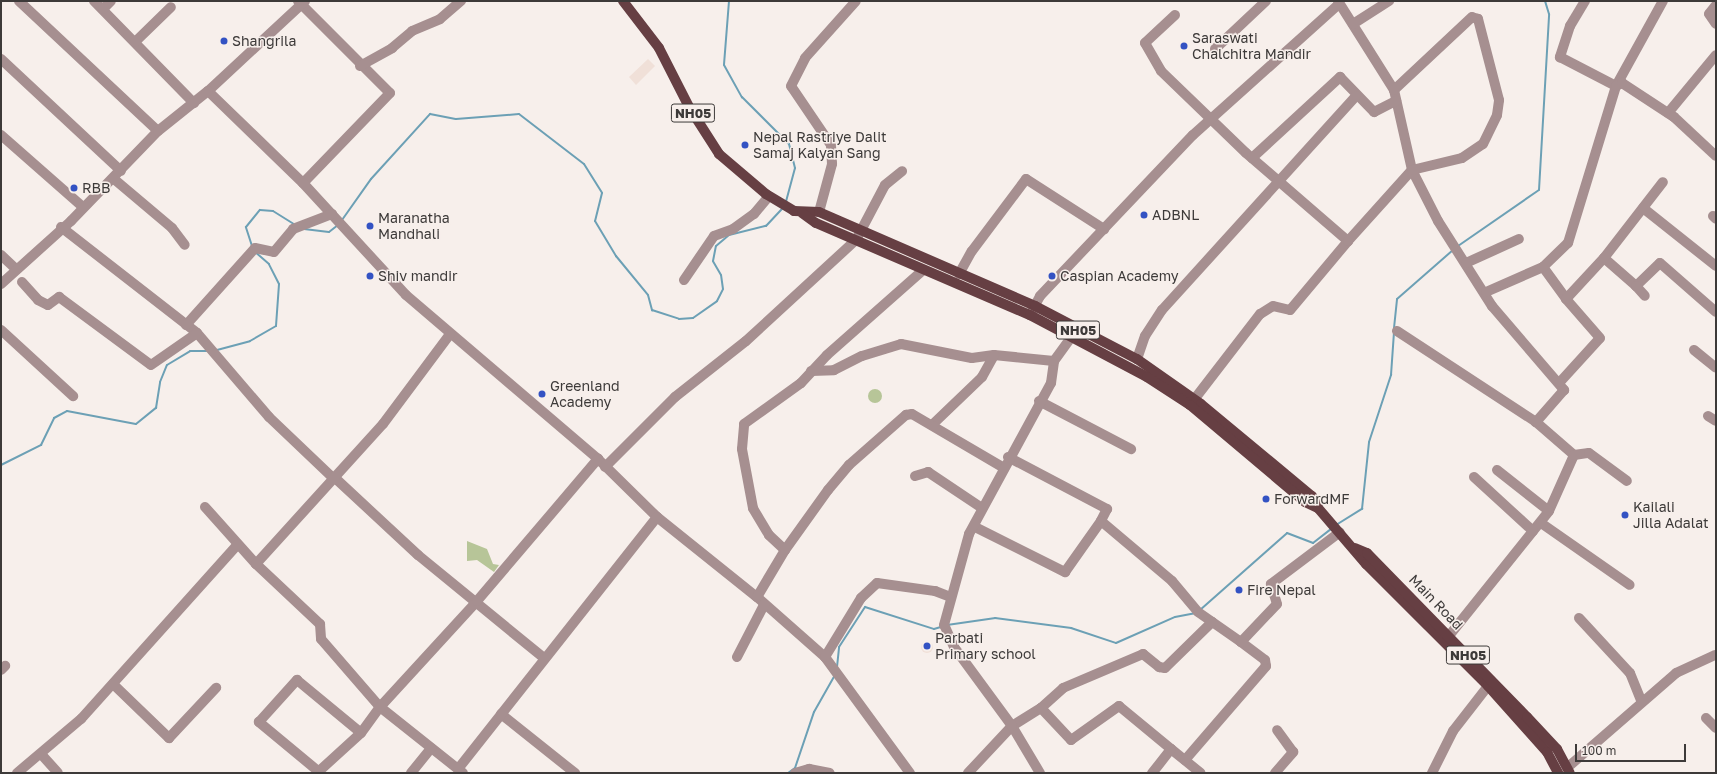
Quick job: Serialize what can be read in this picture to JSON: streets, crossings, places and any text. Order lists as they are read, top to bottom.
{
  "streets": {
    "main road": ["NH05", "Main Road"]
  },
  "crossings": [
    ["NH05", "Main Road"]
  ],
  "places": [
    "Shangrila",
    "Saraswati Chalchitra Mandir",
    "Nepal Rastriye Dalit Samaj Kalyan Sang",
    "RBB",
    "ADBNL",
    "Maranatha Mandhali",
    "Shiv mandir",
    "Caspian Academy",
    "Greenland Academy",
    "ForwardMF",
    "Kailali Jilla Adalat",
    "Fire Nepal",
    "Parbati Primary school"
  ],
  "scale_bar": "100 m"
}
